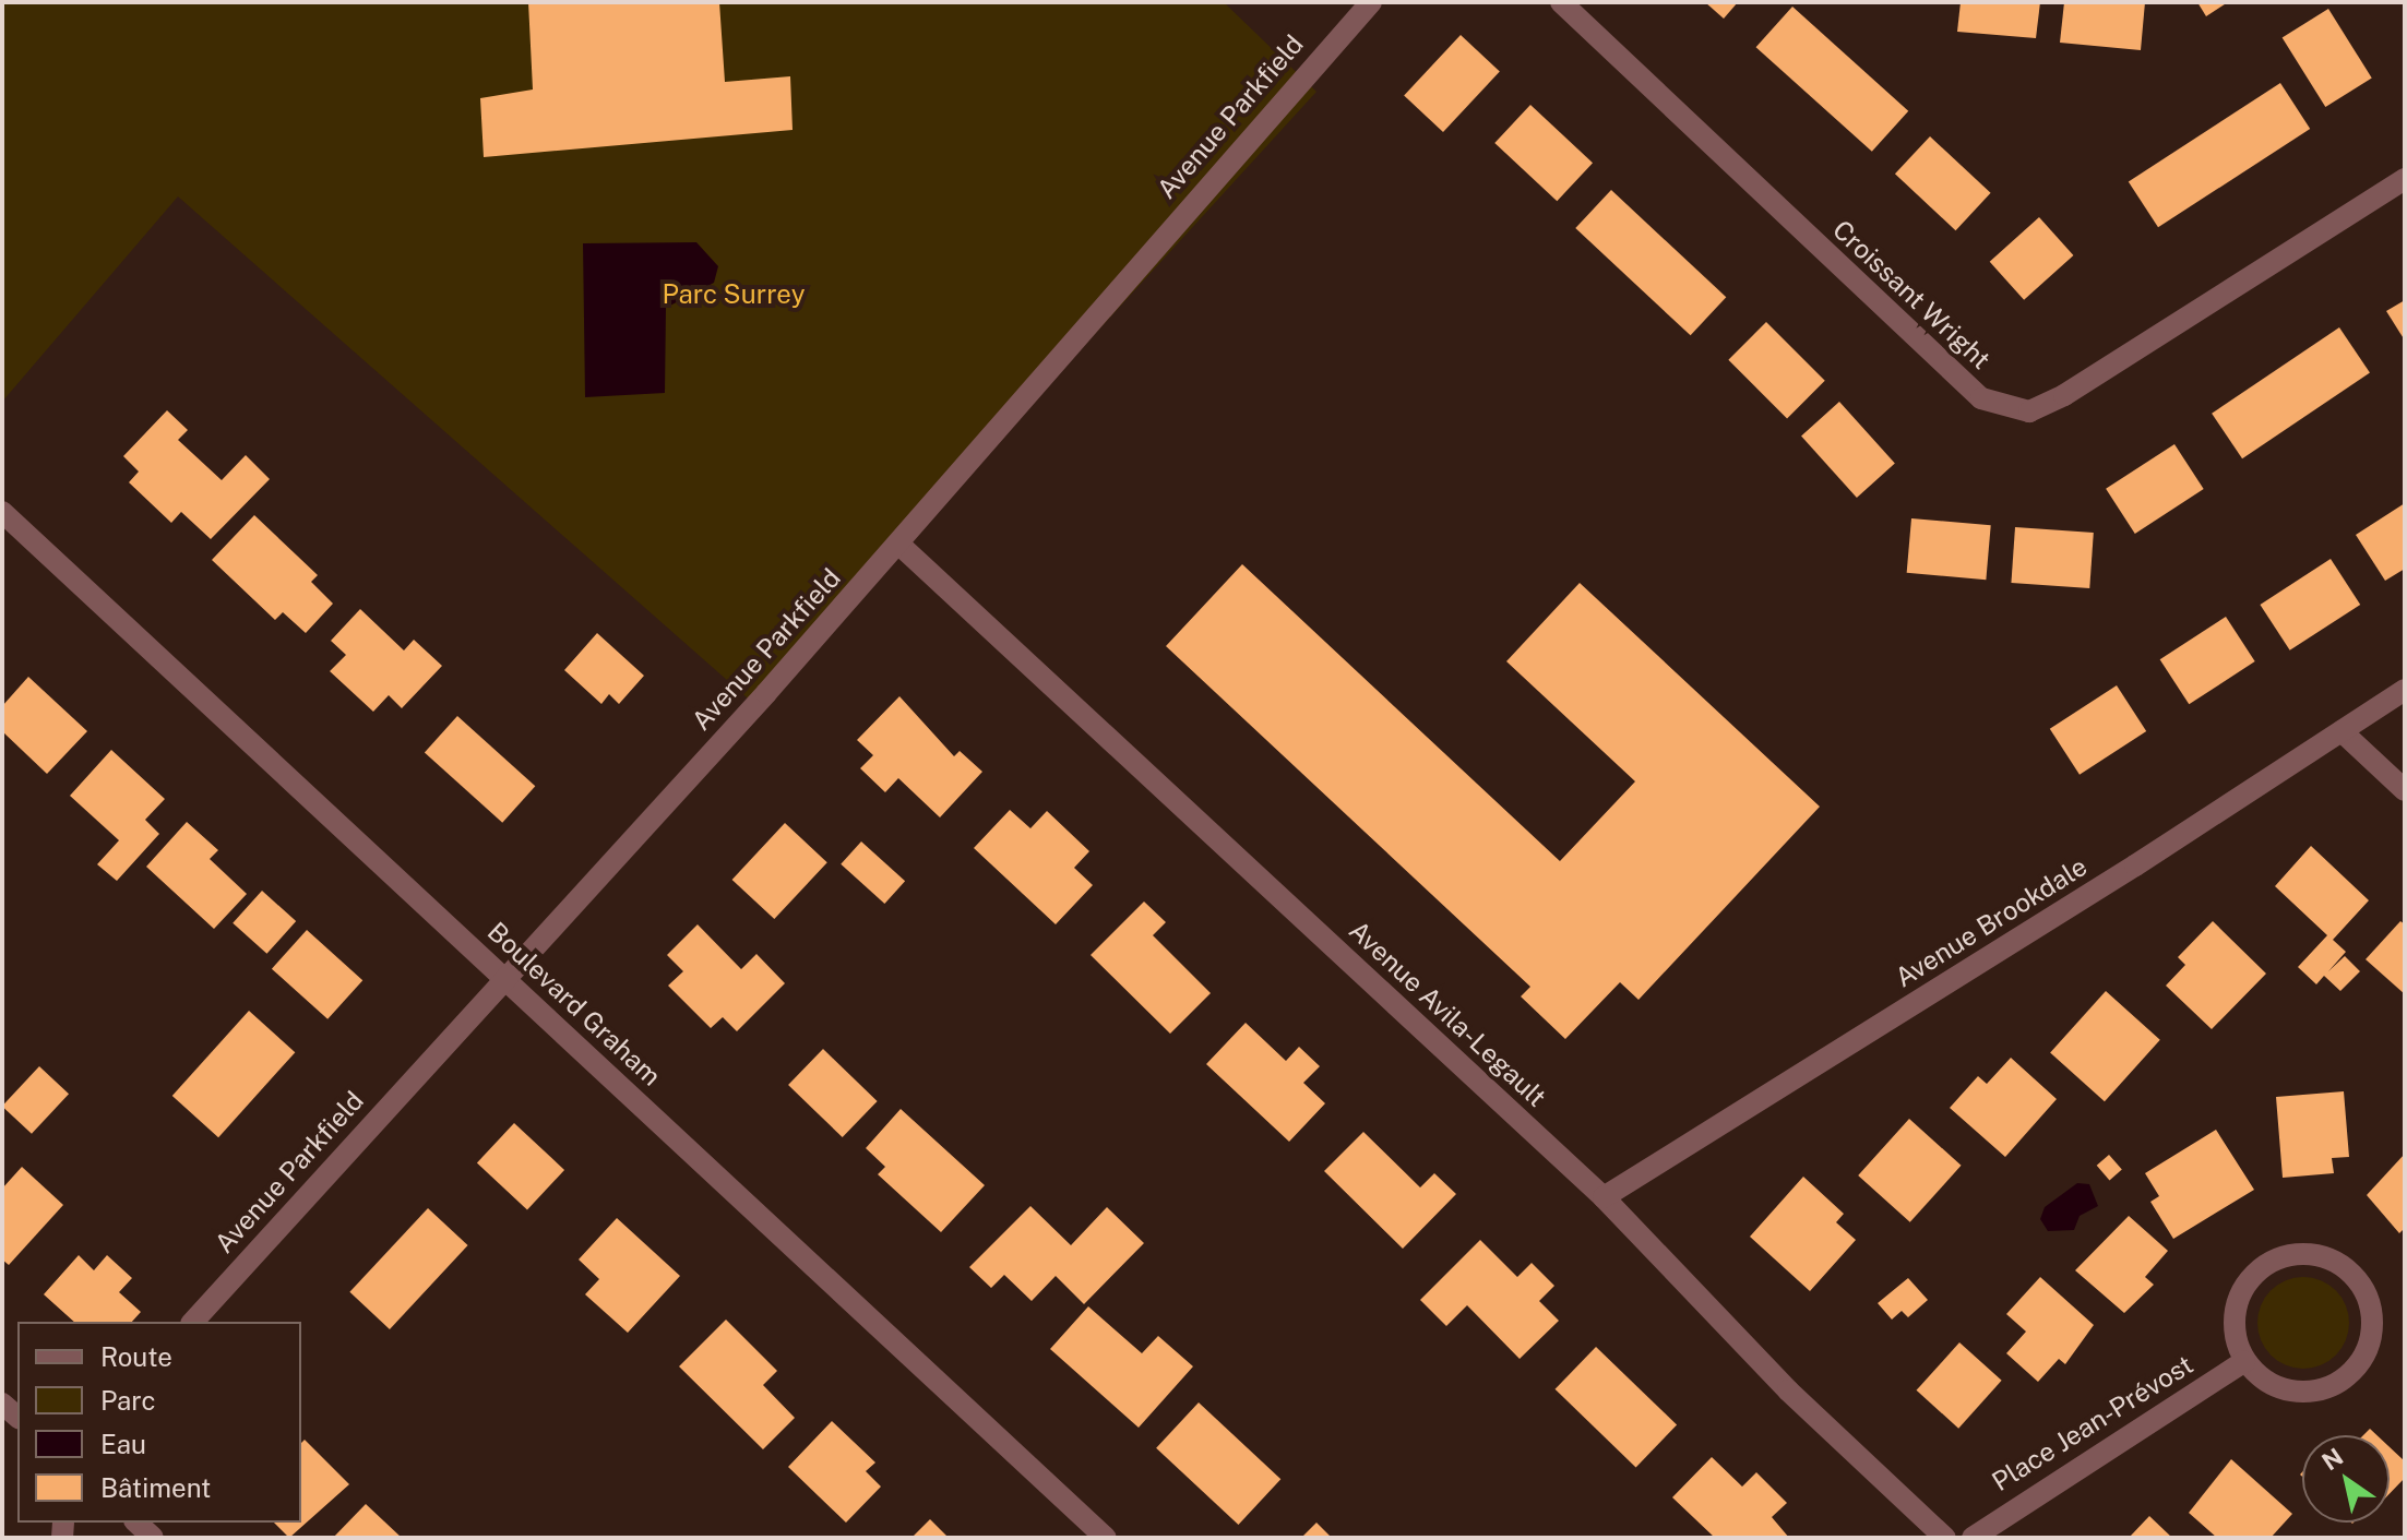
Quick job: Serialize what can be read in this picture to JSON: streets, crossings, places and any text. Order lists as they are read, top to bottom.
{
  "streets": {
    "street": [
      "Avenue Parkfield",
      "Croissant Wright",
      "Avenue Brookdale",
      "Boulevard Graham",
      "Avenue Avila-Legault",
      "Place Jean-Prévost"
    ]
  },
  "crossings": [
    ["Avenue Parkfield", "Boulevard Graham"],
    ["Avenue Parkfield", "Avenue Avila-Legault"],
    ["Avenue Brookdale", "Avenue Avila-Legault"]
  ],
  "parks": ["Parc Surrey"],
  "legend": [
    "Route",
    "Parc",
    "Eau",
    "Bâtiment"
  ],
  "north": "top left"
}
